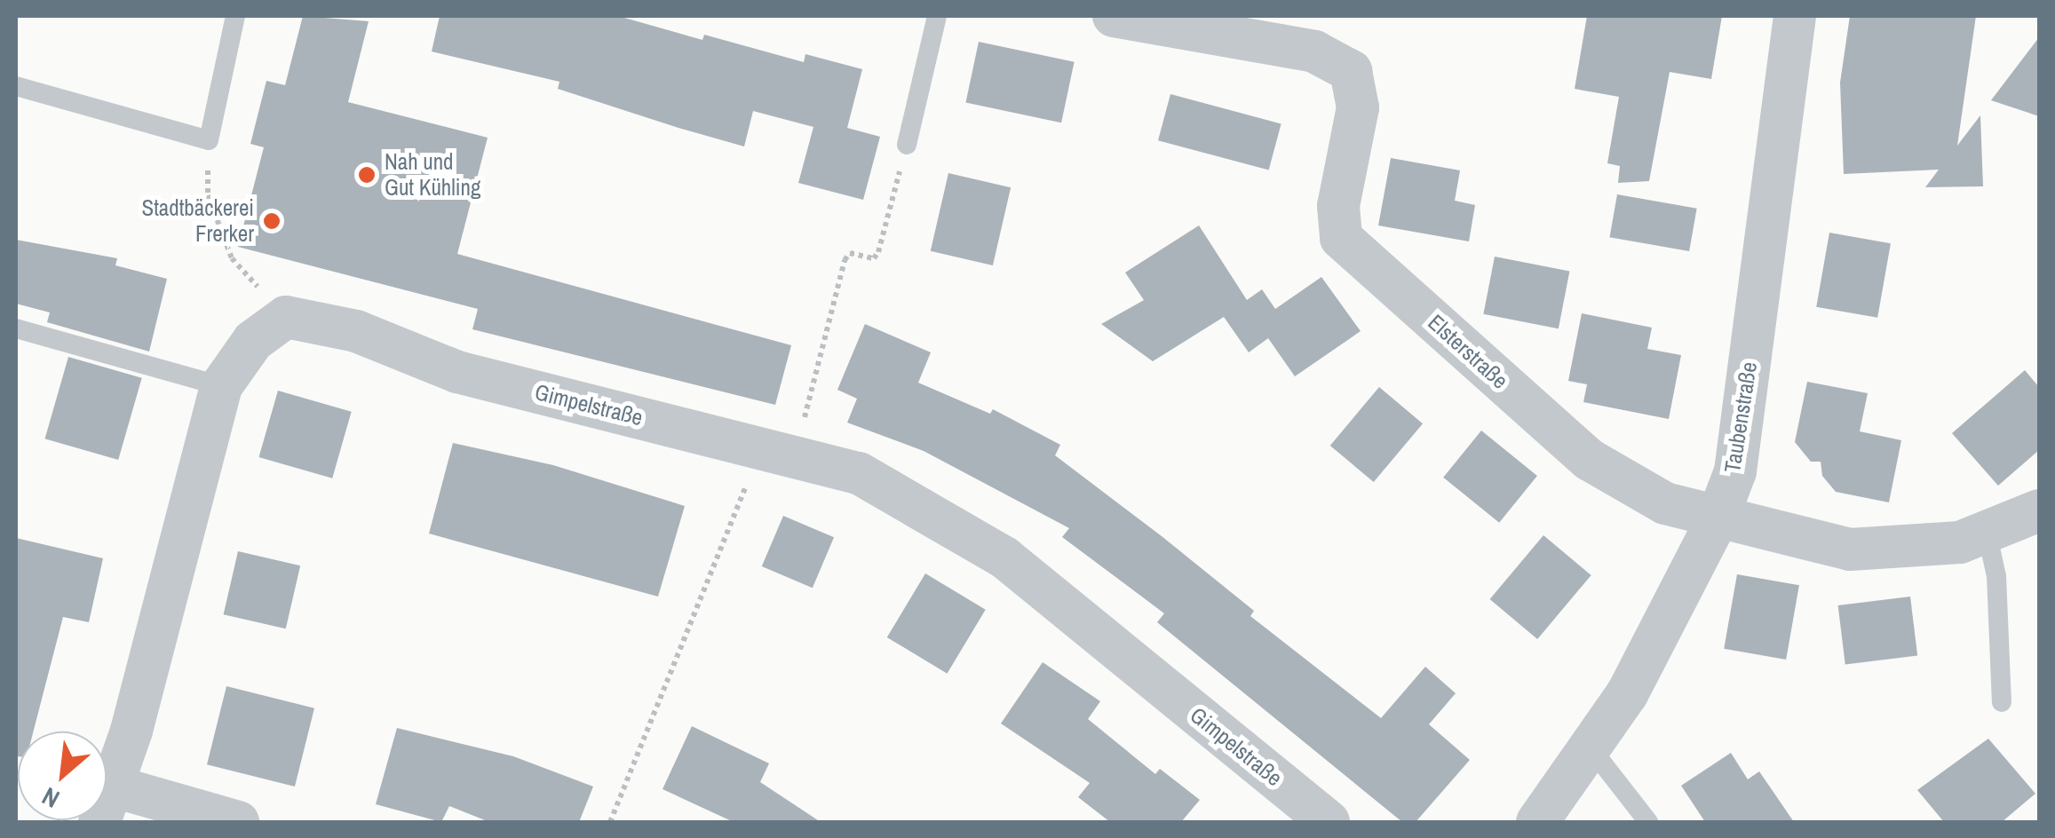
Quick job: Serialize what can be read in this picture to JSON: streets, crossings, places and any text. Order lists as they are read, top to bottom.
{
  "streets": {
    "street": ["Elsterstraße", "Gimpelstraße", "Taubenstraße"]
  },
  "crossings": [
    ["Elsterstraße", "Taubenstraße"]
  ],
  "places": ["Nah und Gut Kühling", "Stadtbäckerei Frerker"],
  "north": "bottom left"
}
